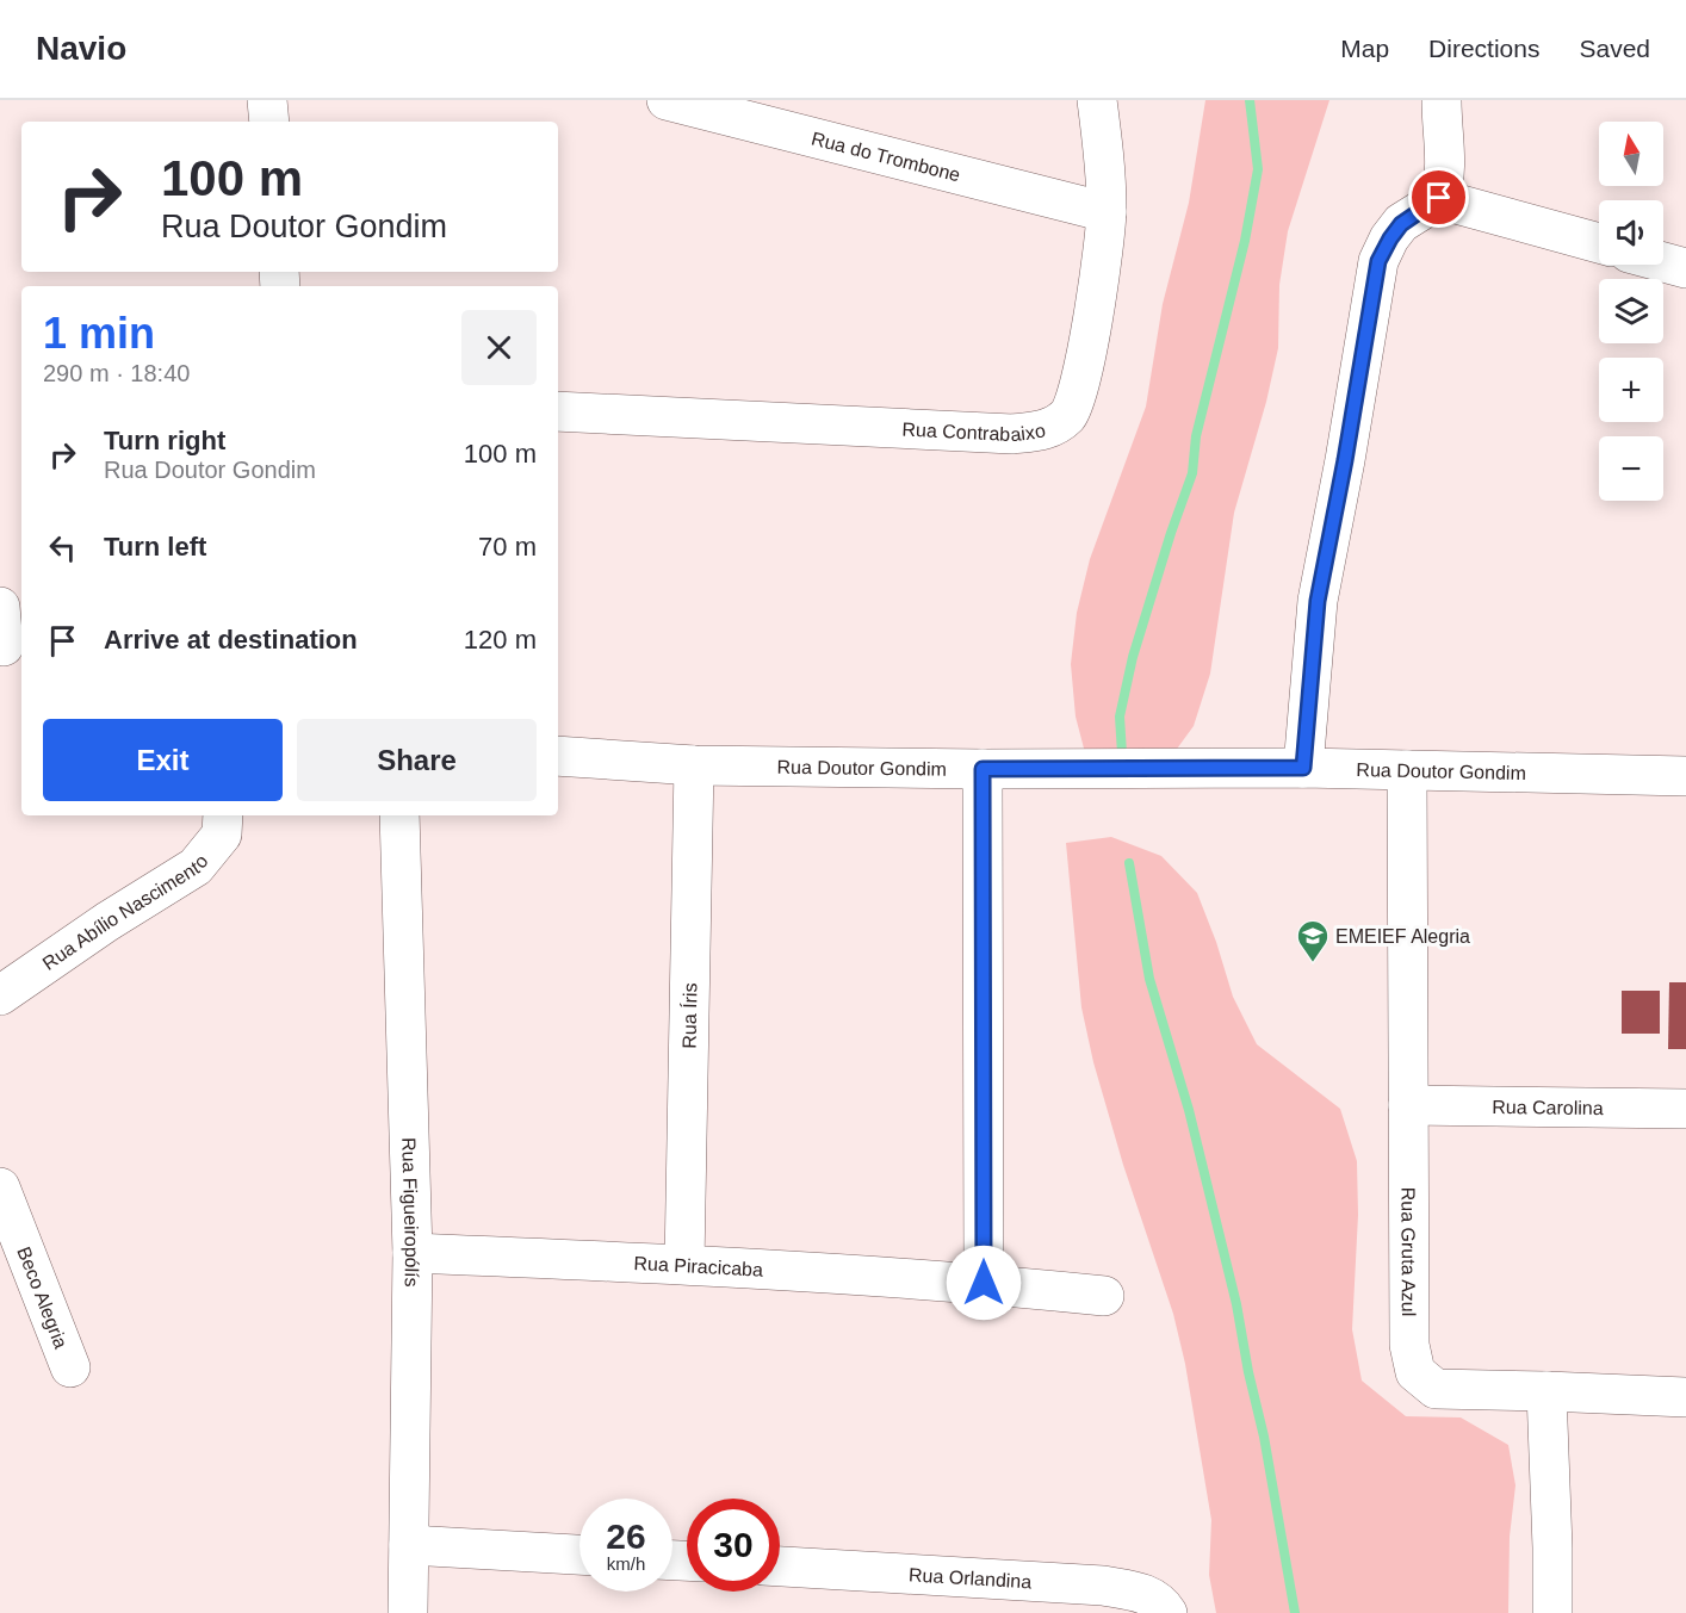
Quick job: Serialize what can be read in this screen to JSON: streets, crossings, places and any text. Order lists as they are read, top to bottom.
{
  "streets": {
    "street": [
      "Rua do Trombone",
      "Rua Contrabaixo",
      "Rua Doutor Gondim",
      "Rua Abílio Nascimento",
      "Rua Íris",
      "Rua Carolina",
      "Rua Figueiropólís",
      "Rua Gruta Azul",
      "Rua Piracicaba",
      "Beco Alegria",
      "Rua Orlandina"
    ]
  },
  "crossings": [
    ["Rua do Trombone", "Rua Contrabaixo"],
    ["Rua Doutor Gondim", "Rua Íris"],
    ["Rua Doutor Gondim", "Rua Gruta Azul"],
    ["Rua Íris", "Rua Piracicaba"],
    ["Rua Carolina", "Rua Gruta Azul"],
    ["Rua Figueiropólís", "Rua Piracicaba"]
  ],
  "places": {
    "school or university": ["EMEIEF Alegria"]
  },
  "north": "top",
  "page": {
    "header": "Navio",
    "nav": ["Map", "Directions", "Saved"],
    "map_buttons": ["+", "−"],
    "turn": ["100 m", "Rua Doutor Gondim"],
    "heading": ["1 min", "290 m · 18:40"],
    "list": [
      {
        "name": "Turn right",
        "note": "Rua Doutor Gondim",
        "value": "100 m"
      },
      {
        "name": "Turn left",
        "value": "70 m"
      },
      {
        "name": "Arrive at destination",
        "value": "120 m"
      }
    ],
    "buttons": ["Exit", "Share"],
    "speed": "26 km/h",
    "limit": "30"
  }
}
